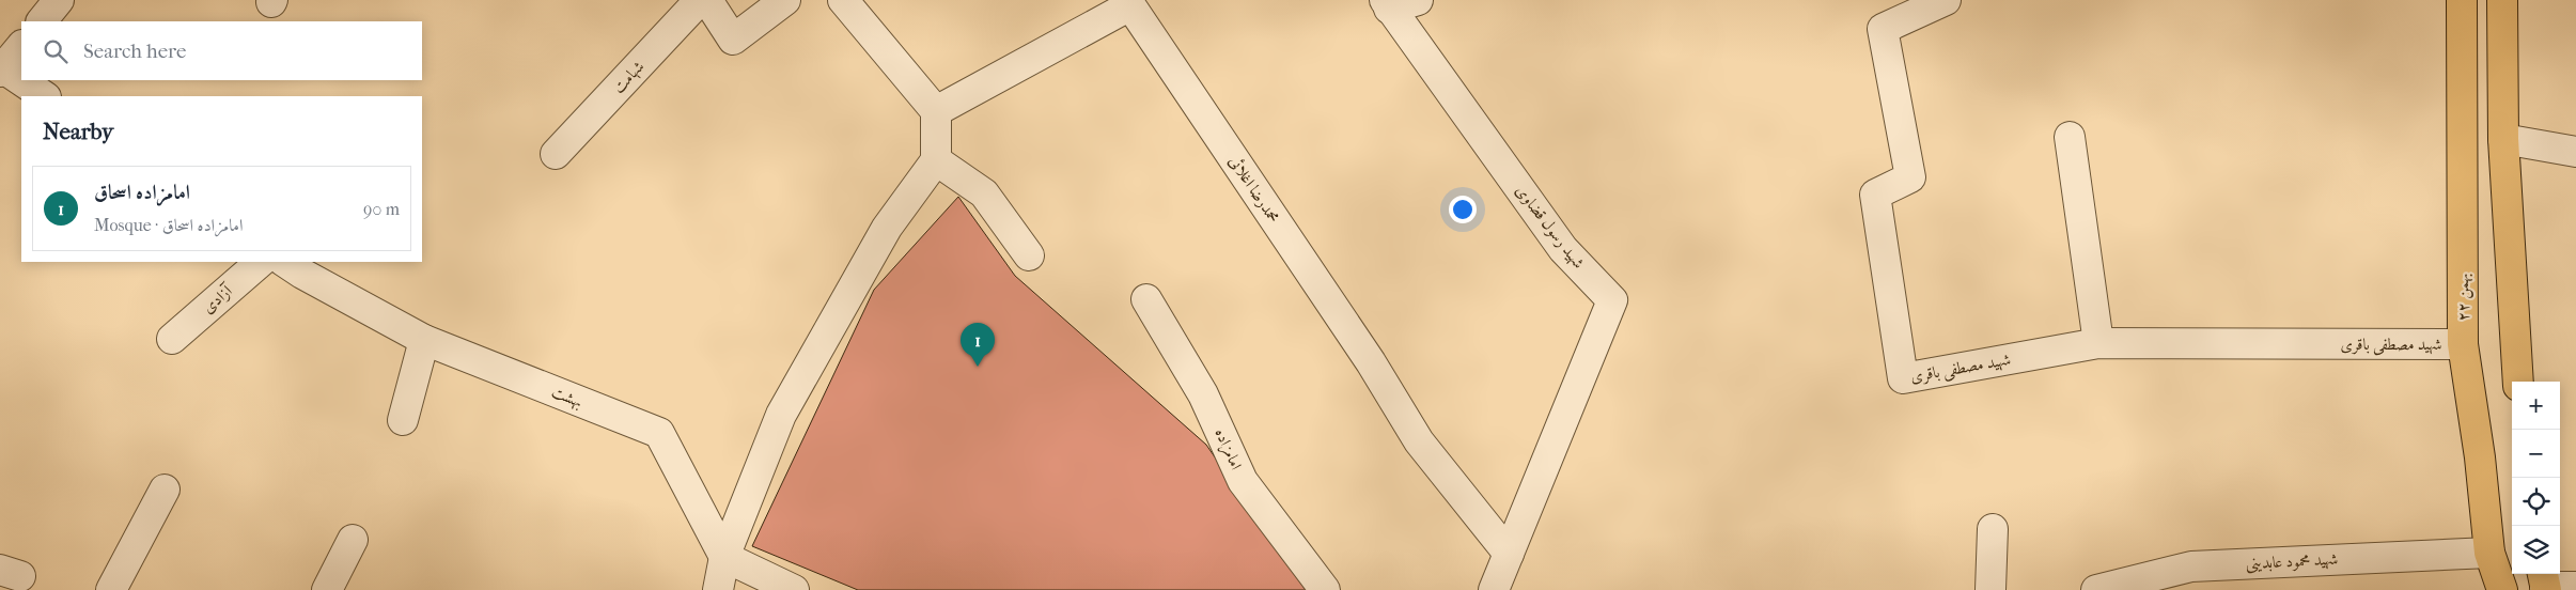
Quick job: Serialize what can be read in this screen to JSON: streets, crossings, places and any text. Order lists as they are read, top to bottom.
{
  "streets": {
    "main road": ["۲۲ بهمن"],
    "street": [
      "شهامت",
      "محمدرضا اغلائی",
      "شهید رسول قضاوی",
      "آزادی",
      "شهید مصطفی باقری",
      "بهشت",
      "امامزاده",
      "شهید محمود عابدینی"
    ]
  },
  "crossings": [
    ["محمدرضا اغلائی", "شهید رسول قضاوی"],
    ["۲۲ بهمن", "شهید مصطفی باقری"],
    ["۲۲ بهمن", "شهید محمود عابدینی"]
  ],
  "page": {
    "search": "Search here",
    "heading": "Nearby",
    "list": [
      {
        "mark": "1",
        "name": "امامزاده اسحاق",
        "note": "Mosque · امامزاده اسحاق",
        "value": "90 m"
      }
    ],
    "pins": "1",
    "map_buttons": ["+", "−"]
  }
}
